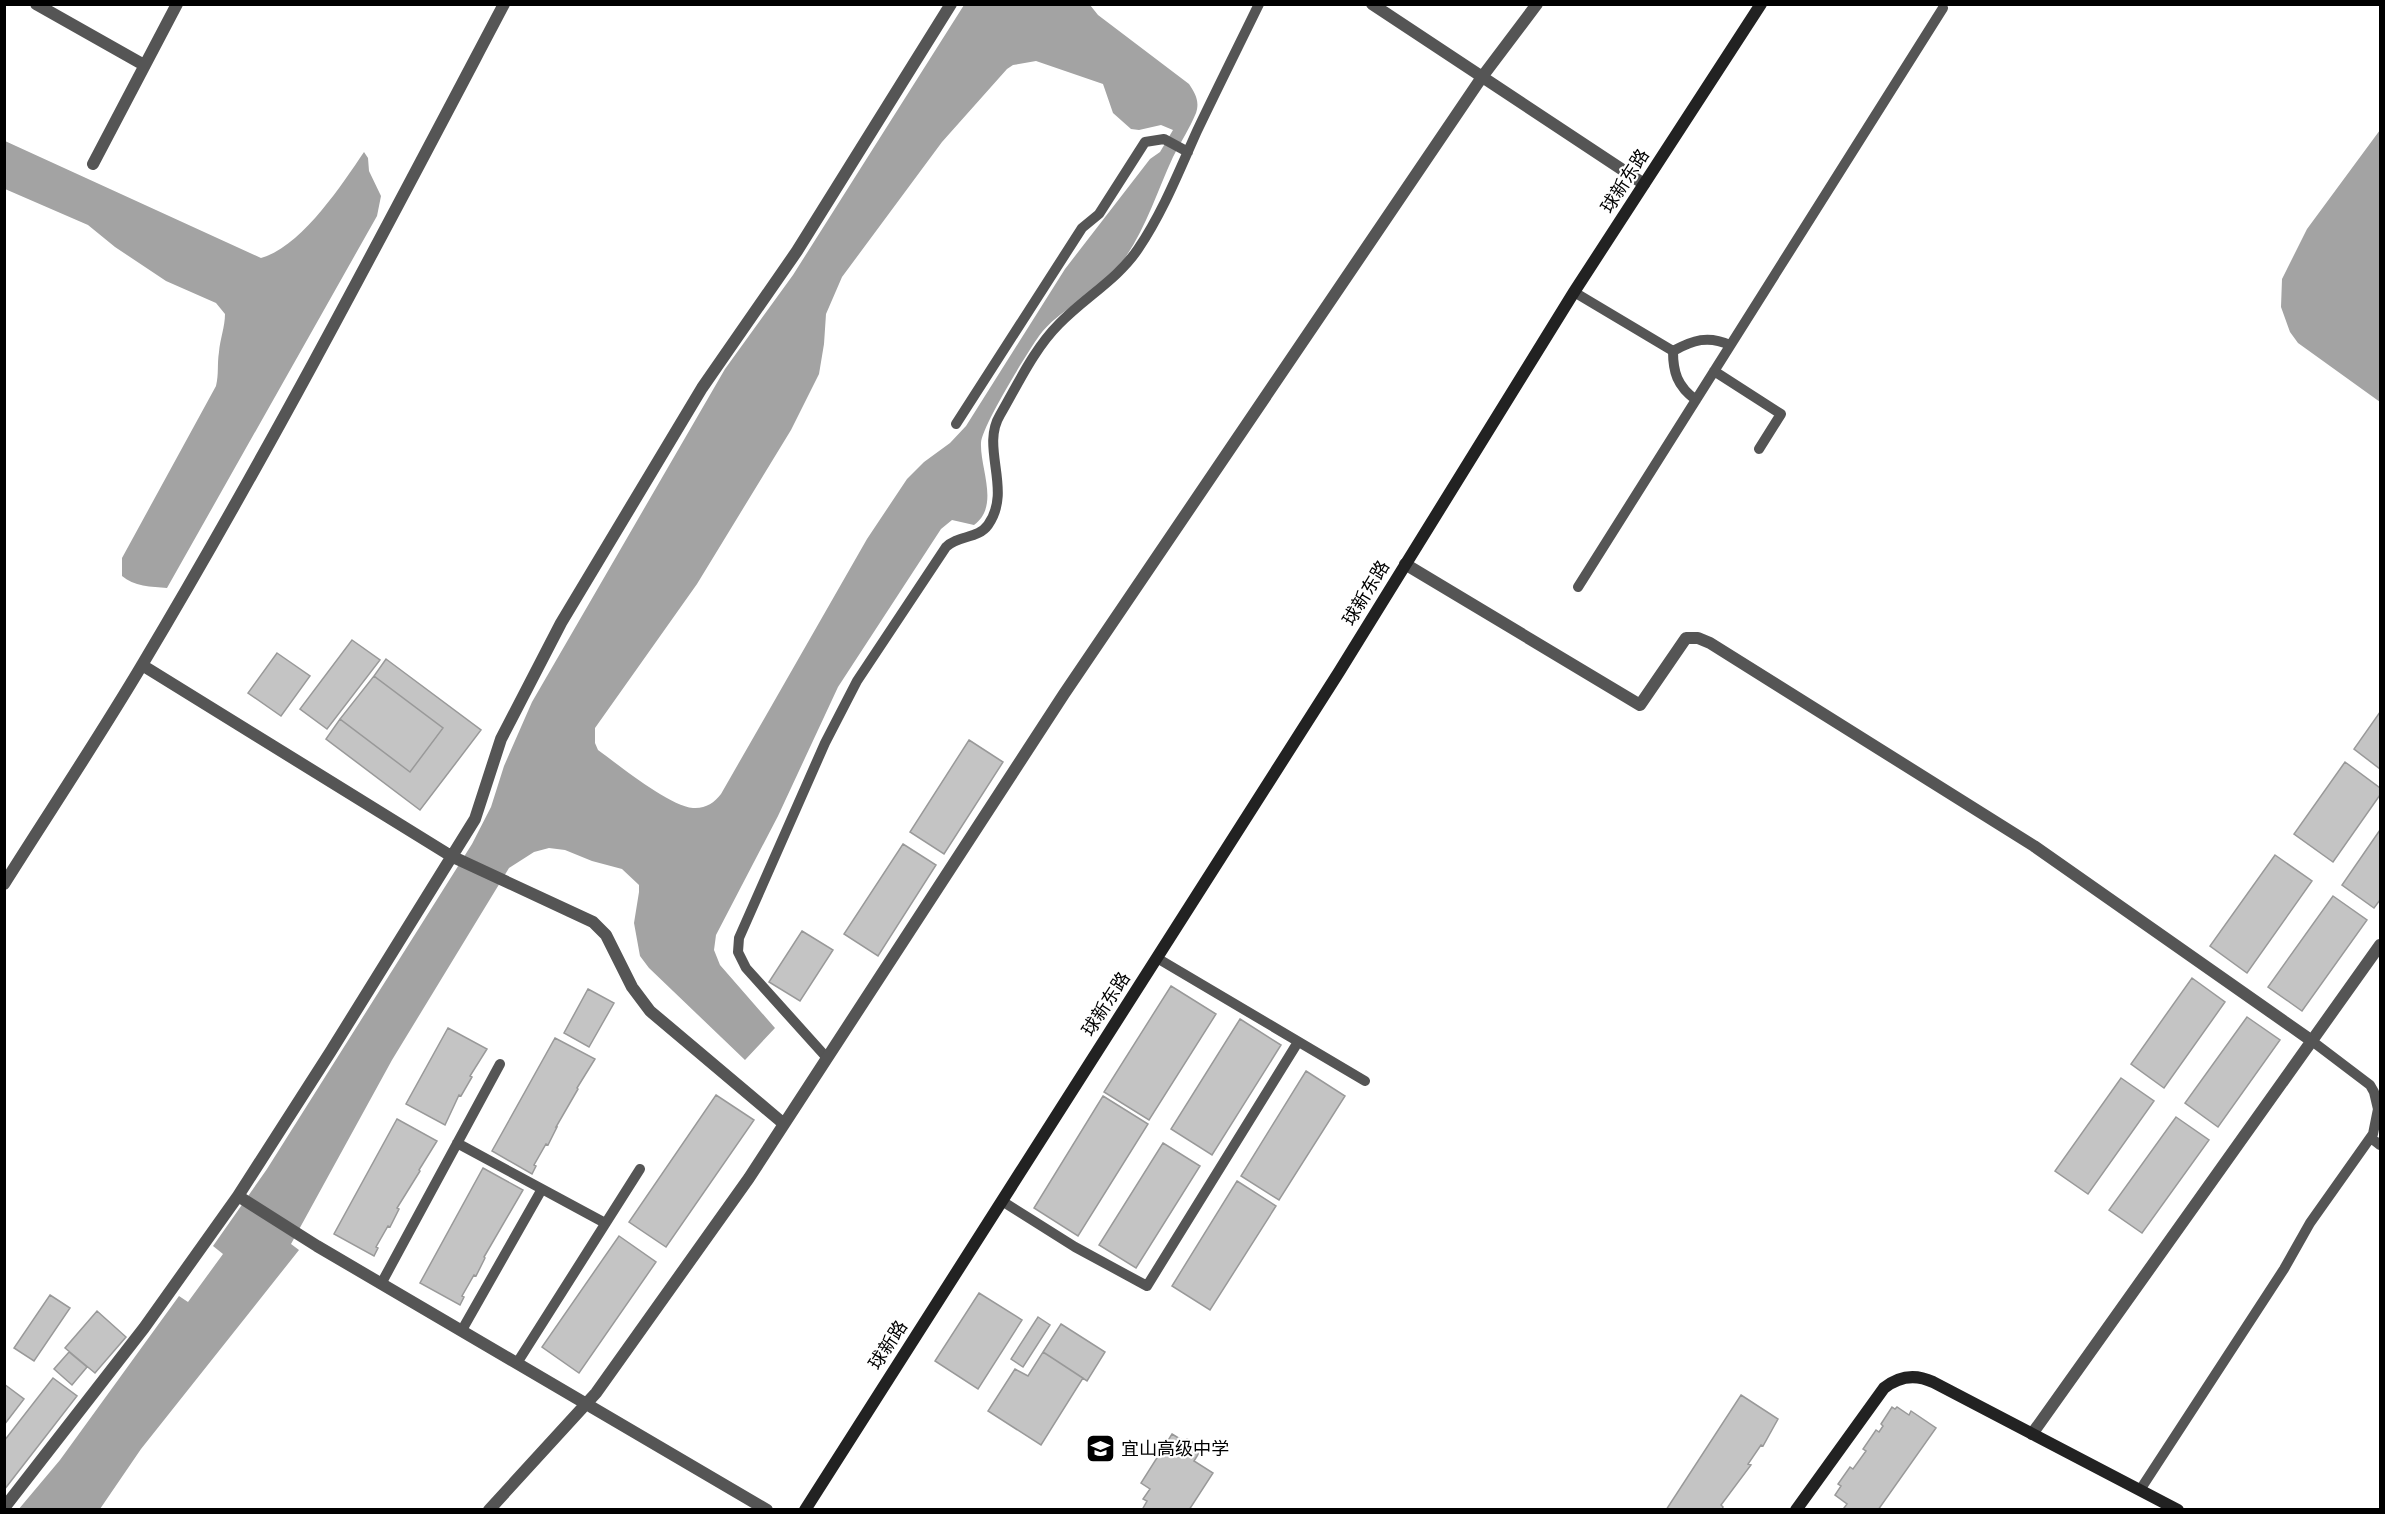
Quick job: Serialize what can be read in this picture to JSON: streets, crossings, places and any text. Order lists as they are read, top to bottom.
{
  "streets": {
    "street": ["球新东路", "球新路"]
  },
  "crossings": [
    ["球新东路", "球新路"]
  ],
  "places": {
    "school or university": ["宜山高级中学"]
  }
}
